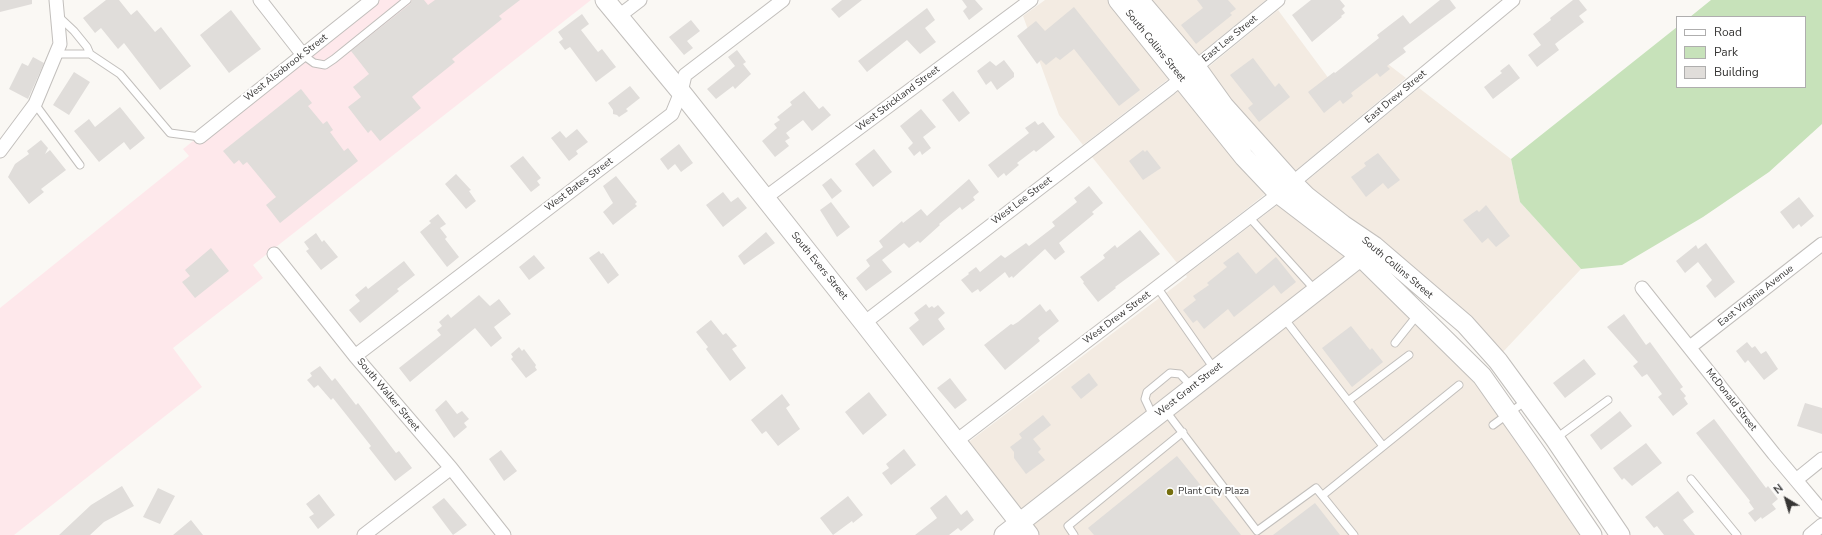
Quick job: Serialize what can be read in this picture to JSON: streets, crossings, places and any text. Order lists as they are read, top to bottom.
{
  "streets": {
    "main road": ["South Collins Street", "South Evers Street", "West Grant Street"],
    "street": [
      "East Lee Street",
      "West Alsobrook Street",
      "East Drew Street",
      "West Strickland Street",
      "West Bates Street",
      "West Lee Street",
      "East Virginia Avenue",
      "West Drew Street",
      "South Walker Street",
      "McDonald Street"
    ]
  },
  "crossings": [
    ["East Lee Street", "South Collins Street"],
    ["East Lee Street", "West Lee Street"],
    ["South Collins Street", "East Drew Street"],
    ["South Collins Street", "West Lee Street"],
    ["South Collins Street", "West Drew Street"],
    ["South Collins Street", "West Grant Street"],
    ["East Drew Street", "West Drew Street"],
    ["West Strickland Street", "South Evers Street"],
    ["West Bates Street", "South Evers Street"],
    ["West Bates Street", "South Walker Street"],
    ["West Lee Street", "South Evers Street"],
    ["South Evers Street", "West Drew Street"],
    ["South Evers Street", "West Grant Street"],
    ["East Virginia Avenue", "McDonald Street"]
  ],
  "places": ["Plant City Plaza"],
  "legend": ["Road", "Park", "Building"],
  "north": "top left"
}
